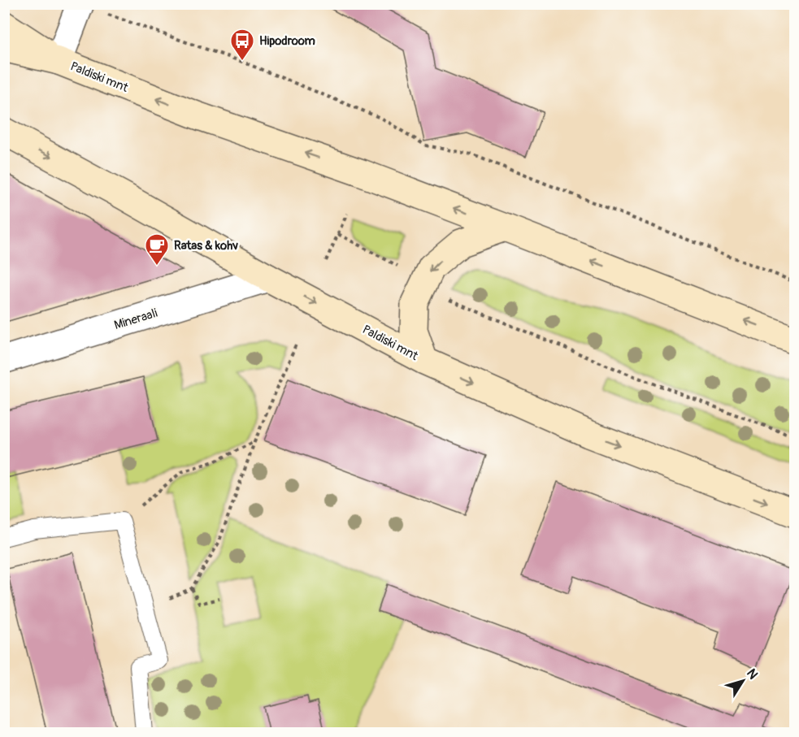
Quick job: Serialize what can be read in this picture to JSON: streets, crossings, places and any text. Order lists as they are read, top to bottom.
{
  "streets": {
    "main road": ["Paldiski mnt"],
    "street": ["Mineraali"]
  },
  "crossings": [
    ["Paldiski mnt", "Mineraali"]
  ],
  "places": {
    "bus stop": ["Hipodroom"],
    "cafe": ["Ratas & kohv"]
  },
  "north": "top right"
}
